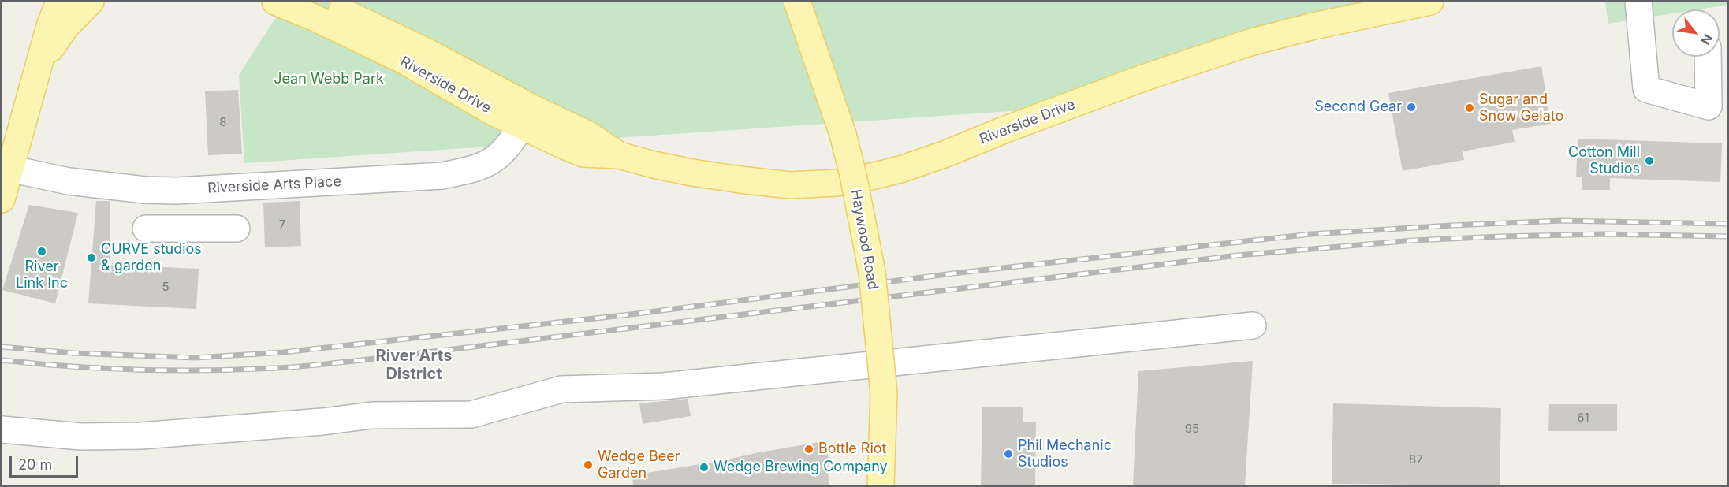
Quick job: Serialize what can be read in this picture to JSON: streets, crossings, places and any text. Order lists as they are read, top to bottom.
{
  "streets": {
    "main road": ["Riverside Drive", "Haywood Road"],
    "street": ["Riverside Arts Place"]
  },
  "crossings": [
    ["Riverside Drive", "Riverside Arts Place"]
  ],
  "districts": ["River Arts District"],
  "parks": ["Jean Webb Park"],
  "places": [
    "Second Gear",
    "Sugar and Snow Gelato",
    "Cotton Mill Studios",
    "River Link Inc",
    "CURVE studios & garden",
    "Bottle Riot",
    "Phil Mechanic Studios",
    "Wedge Beer Garden",
    "Wedge Brewing Company"
  ],
  "house_numbers": [
    "8",
    "7",
    "5",
    "61",
    "95",
    "87"
  ],
  "scale_bar": "20 m",
  "north": "bottom right"
}
